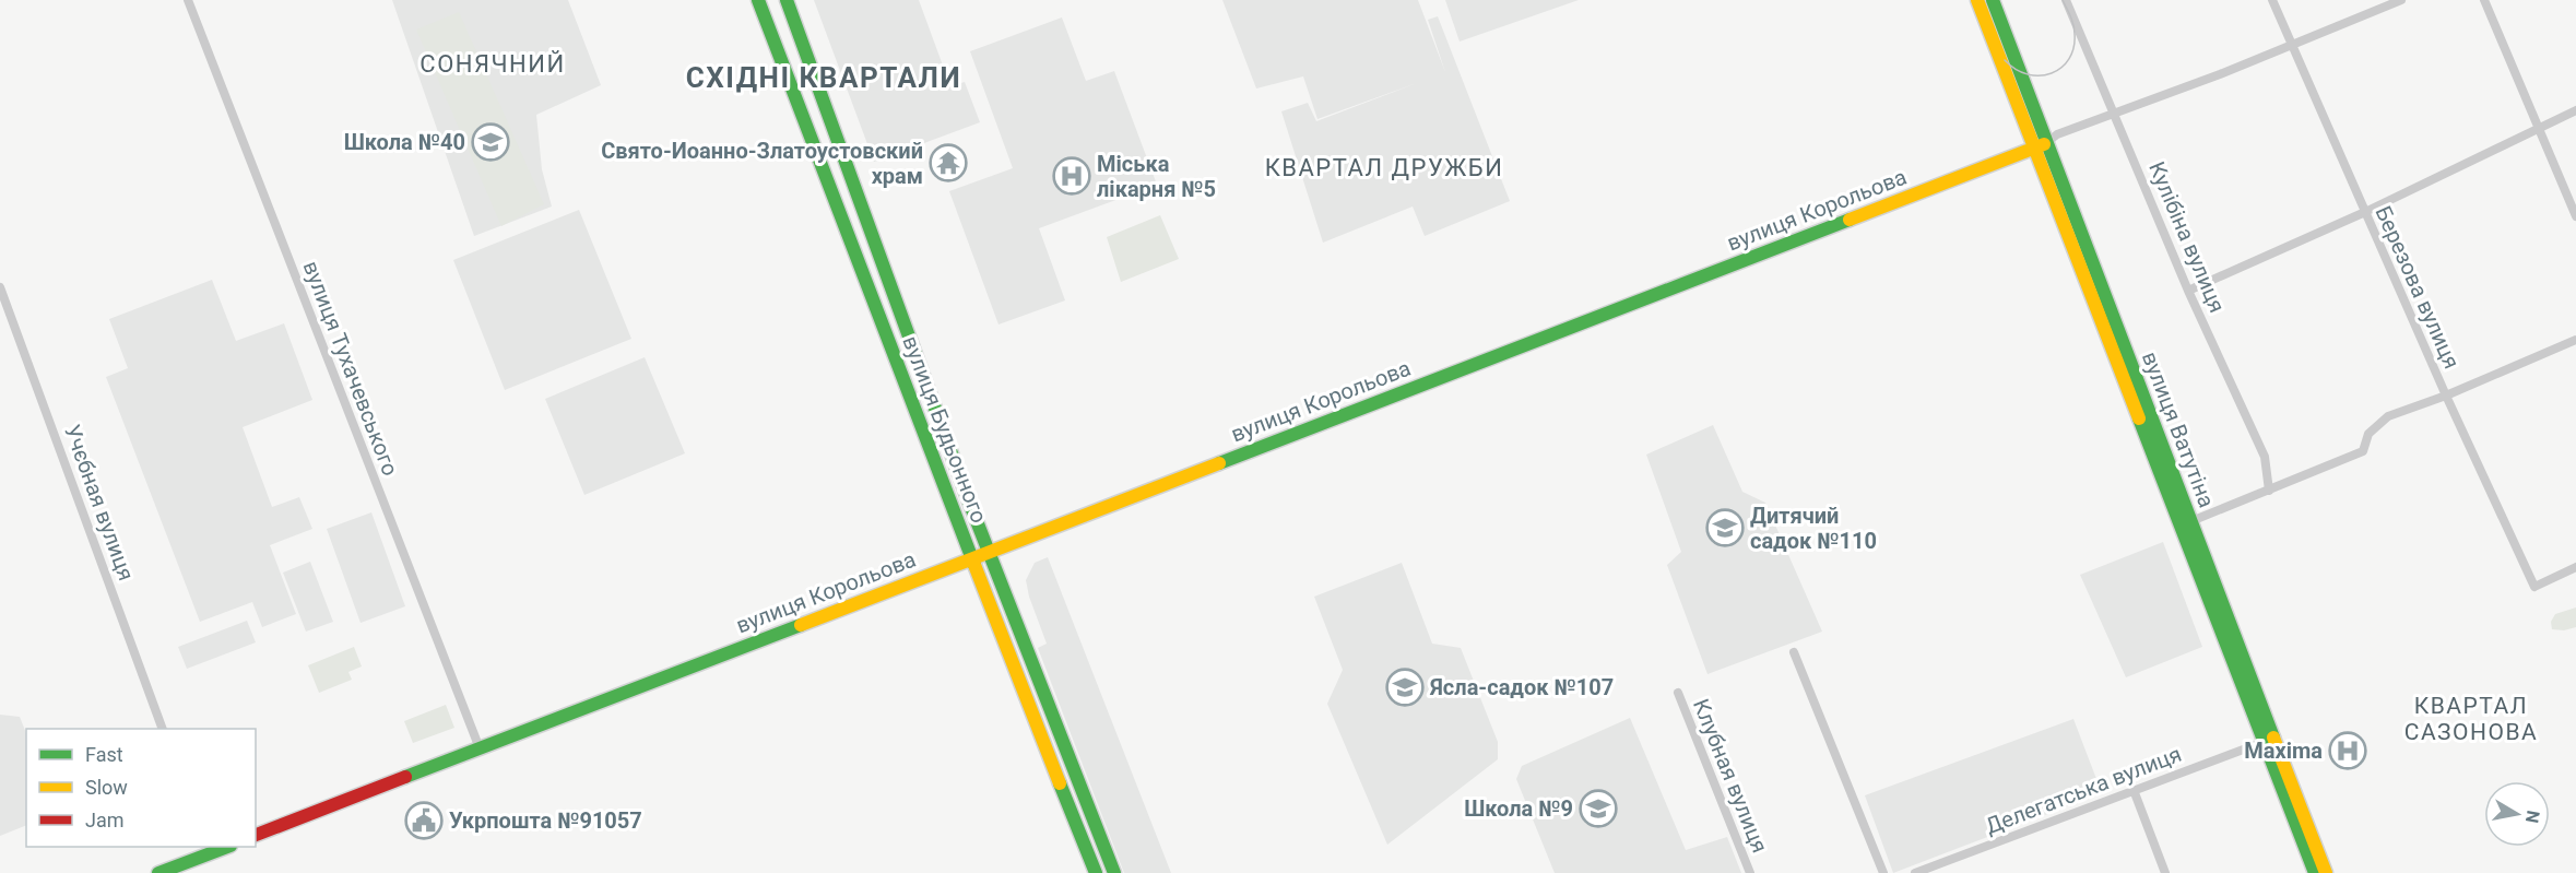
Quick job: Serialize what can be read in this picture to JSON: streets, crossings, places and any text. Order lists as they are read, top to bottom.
{
  "streets": {
    "main road": ["вулиця Корольова", "вулиця Будьонного", "вулиця Ватутіна"],
    "street": [
      "Кулібіна вулиця",
      "Березова вулиця",
      "вулиця Тухачевського",
      "Учєбная вулиця",
      "Клубная вулиця",
      "Делегатська вулиця"
    ]
  },
  "crossings": [
    ["вулиця Корольова", "Кулібіна вулиця"],
    ["вулиця Корольова", "Березова вулиця"],
    ["вулиця Корольова", "вулиця Тухачевського"],
    ["вулиця Корольова", "вулиця Будьонного"],
    ["вулиця Корольова", "вулиця Ватутіна"],
    ["вулиця Ватутіна", "Делегатська вулиця"]
  ],
  "districts": [
    "СОНЯЧНИЙ",
    "СХІДНІ КВАРТАЛИ",
    "КВАРТАЛ ДРУЖБИ",
    "КВАРТАЛ САЗОНОВА"
  ],
  "places": {
    "school or university": [
      "Школа №40",
      "Дитячий садок №110",
      "Ясла-садок №107",
      "Школа №9"
    ],
    "temple": ["Свято-Иоанно-Златоустовский храм"],
    "hospital": ["Міська лікарня №5", "Maxima"],
    "public building": ["Укрпошта №91057"]
  },
  "legend": ["Fast", "Slow", "Jam"],
  "north": "right"
}
